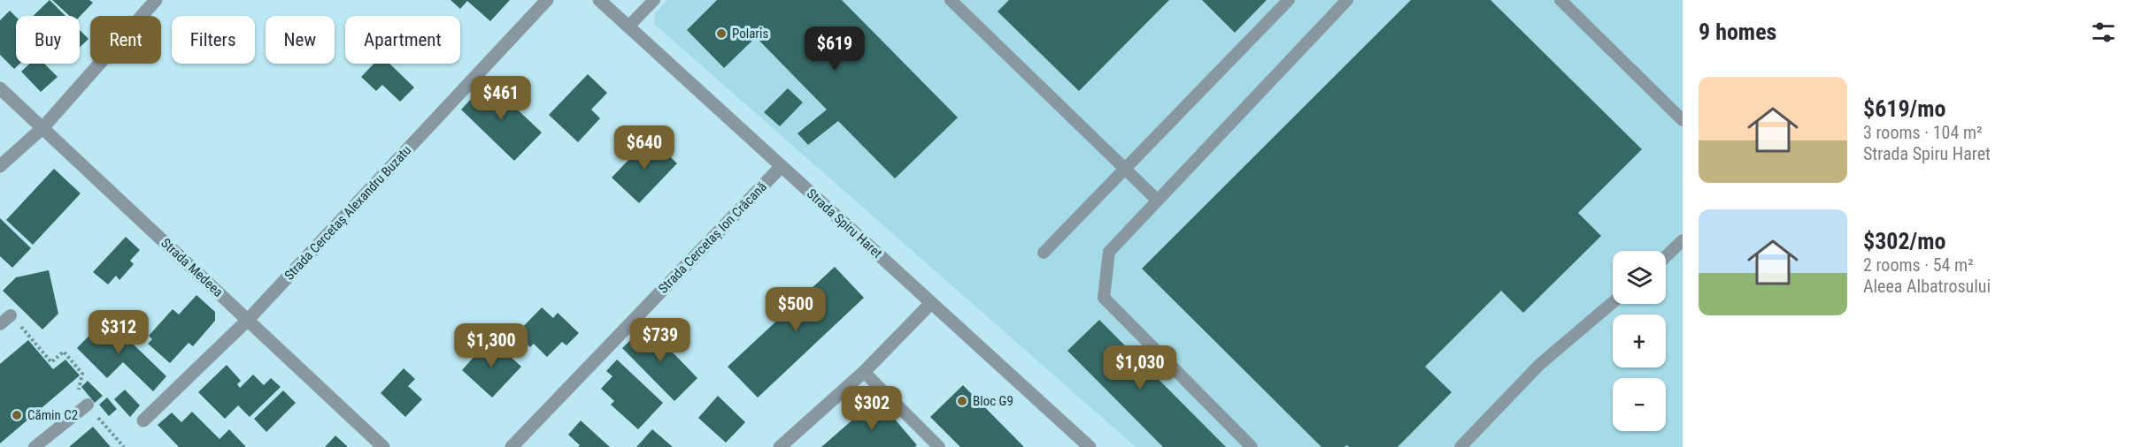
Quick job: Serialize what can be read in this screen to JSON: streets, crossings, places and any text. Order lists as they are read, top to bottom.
{
  "streets": {
    "street": [
      "Strada Cercetaș Alexandru Buzatu",
      "Strada Spiru Haret",
      "Strada Cercetaș Ion Crăcană",
      "Strada Medeea"
    ]
  },
  "crossings": [
    ["Strada Cercetaș Alexandru Buzatu", "Strada Medeea"],
    ["Strada Spiru Haret", "Strada Cercetaș Ion Crăcană"]
  ],
  "places": ["Polaris", "Bloc G9", "Cămin C2"],
  "page": {
    "heading": "9 homes",
    "chip": [
      "Buy",
      "Rent",
      "Filters",
      "New",
      "Apartment"
    ],
    "price": [
      "$619",
      "$461",
      "$640",
      "$500",
      "$312",
      "$739",
      "$1,300",
      "$1,030",
      "$302"
    ],
    "list": [
      {
        "name": "$619/mo",
        "note": "3 rooms · 104 m² · Strada Spiru Haret"
      },
      {
        "name": "$302/mo",
        "note": "2 rooms · 54 m² · Aleea Albatrosului"
      }
    ],
    "map_buttons": ["+", "−"]
  }
}
